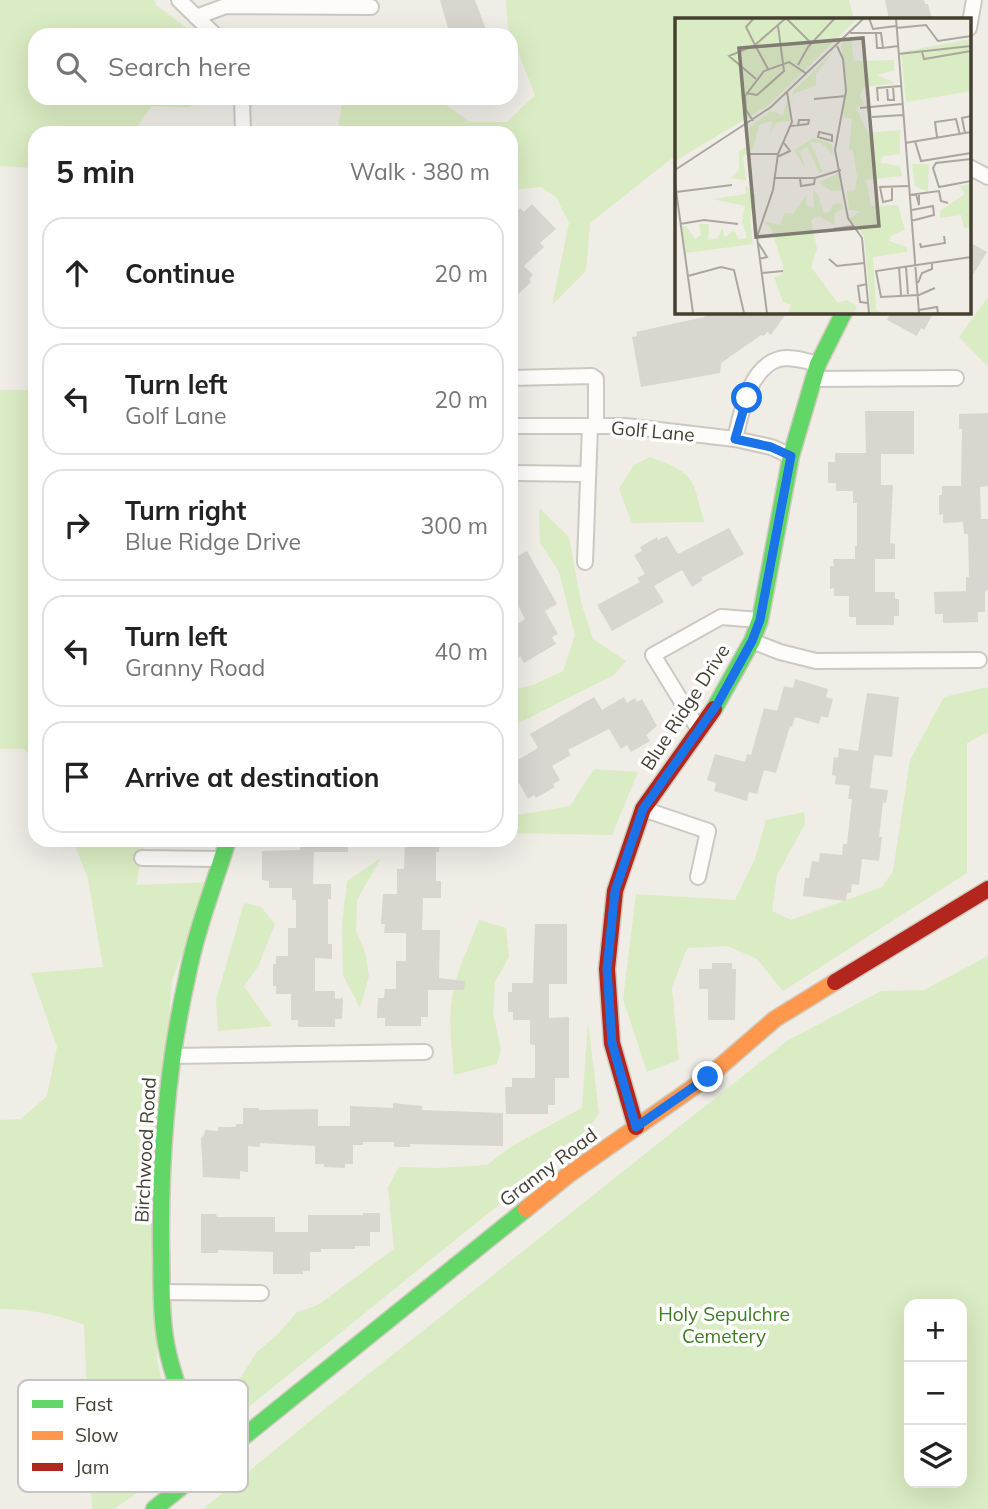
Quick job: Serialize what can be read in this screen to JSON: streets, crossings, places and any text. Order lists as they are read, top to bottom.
{
  "streets": {
    "street": [
      "Golf Lane",
      "Blue Ridge Drive",
      "Birchwood Road",
      "Granny Road"
    ]
  },
  "crossings": [
    ["Golf Lane", "Blue Ridge Drive"],
    ["Blue Ridge Drive", "Granny Road"]
  ],
  "parks": ["Holy Sepulchre Cemetery"],
  "legend": ["Fast", "Slow", "Jam"],
  "page": {
    "search": "Search here",
    "heading": ["5 min", "Walk · 380 m"],
    "list": [
      ["Continue", "20 m"],
      ["Turn left", "Golf Lane", "20 m"],
      ["Turn right", "Blue Ridge Drive", "300 m"],
      ["Turn left", "Granny Road", "40 m"],
      "Arrive at destination"
    ],
    "map_buttons": ["+", "−"]
  }
}
